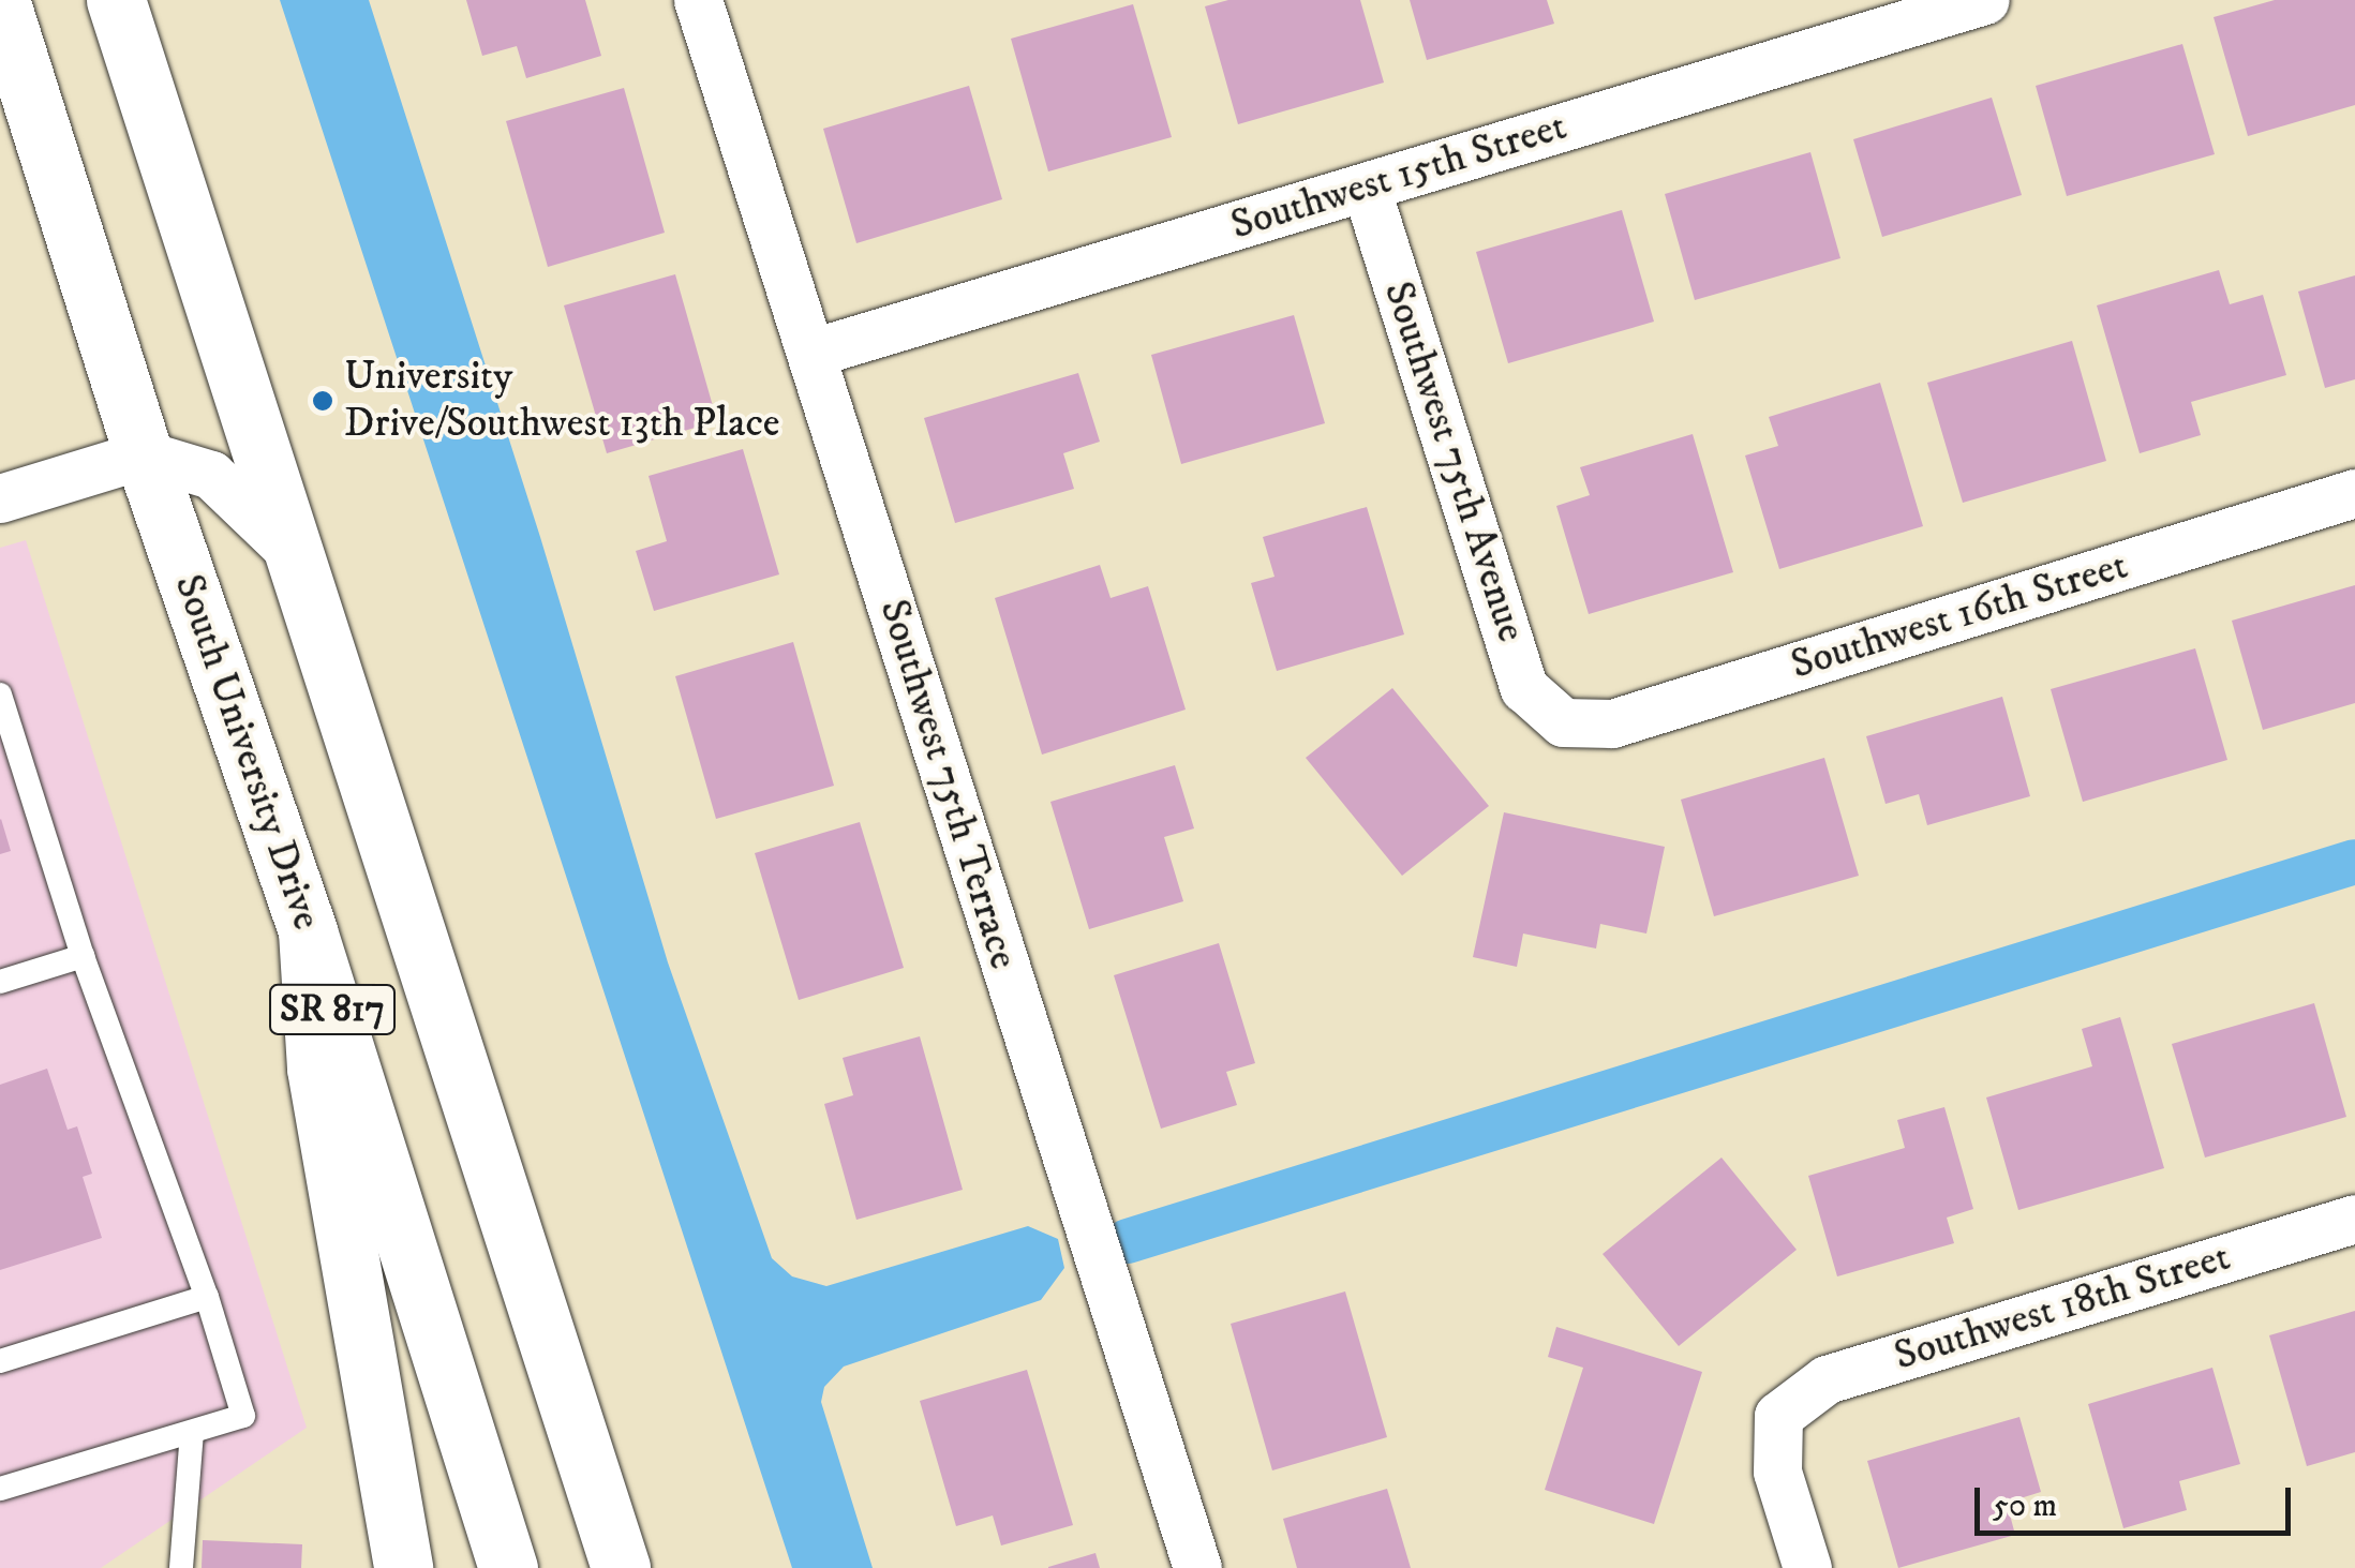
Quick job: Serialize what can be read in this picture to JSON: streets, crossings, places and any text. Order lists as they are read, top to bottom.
{
  "streets": {
    "main road": ["South University Drive", "SR 817"],
    "street": [
      "Southwest 15th Street",
      "Southwest 75th Avenue",
      "Southwest 16th Street",
      "Southwest 75th Terrace",
      "Southwest 18th Street"
    ]
  },
  "crossings": [
    ["Southwest 15th Street", "Southwest 75th Avenue"],
    ["Southwest 15th Street", "Southwest 75th Terrace"],
    ["Southwest 75th Avenue", "Southwest 16th Street"]
  ],
  "places": ["University Drive/Southwest 13th Place"],
  "scale_bar": "50 m"
}
